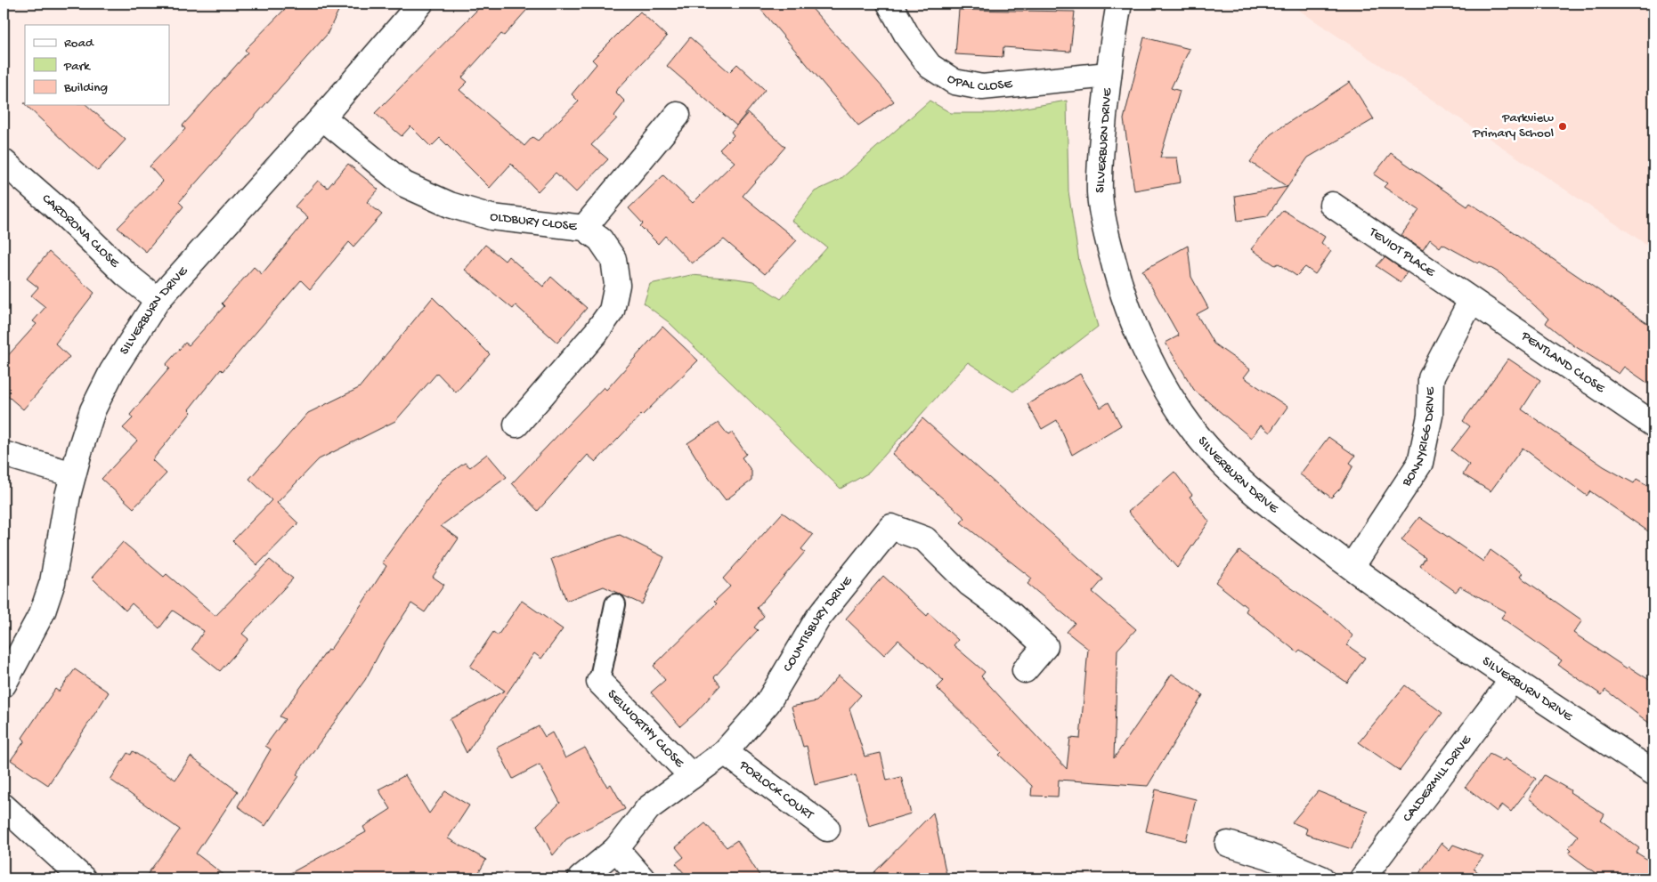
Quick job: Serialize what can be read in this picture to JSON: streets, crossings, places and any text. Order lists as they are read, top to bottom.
{
  "streets": {
    "street": [
      "OPAL CLOSE",
      "SILVERBURN DRIVE",
      "OLDBURY CLOSE",
      "CARDRONA CLOSE",
      "TEVIOT PLACE",
      "PENTLAND CLOSE",
      "BONNYRIGG DRIVE",
      "COUNTISBURY DRIVE",
      "SELWORTHY CLOSE",
      "CALDERMILL DRIVE",
      "PORLOCK COURT"
    ]
  },
  "crossings": [
    ["OPAL CLOSE", "SILVERBURN DRIVE"],
    ["SILVERBURN DRIVE", "OLDBURY CLOSE"],
    ["SILVERBURN DRIVE", "CARDRONA CLOSE"],
    ["SILVERBURN DRIVE", "BONNYRIGG DRIVE"],
    ["SILVERBURN DRIVE", "CALDERMILL DRIVE"],
    ["TEVIOT PLACE", "PENTLAND CLOSE"],
    ["TEVIOT PLACE", "BONNYRIGG DRIVE"],
    ["PENTLAND CLOSE", "BONNYRIGG DRIVE"],
    ["COUNTISBURY DRIVE", "SELWORTHY CLOSE"],
    ["COUNTISBURY DRIVE", "PORLOCK COURT"]
  ],
  "places": ["Parkview Primary School"],
  "legend": ["Road", "Park", "Building"]
}
